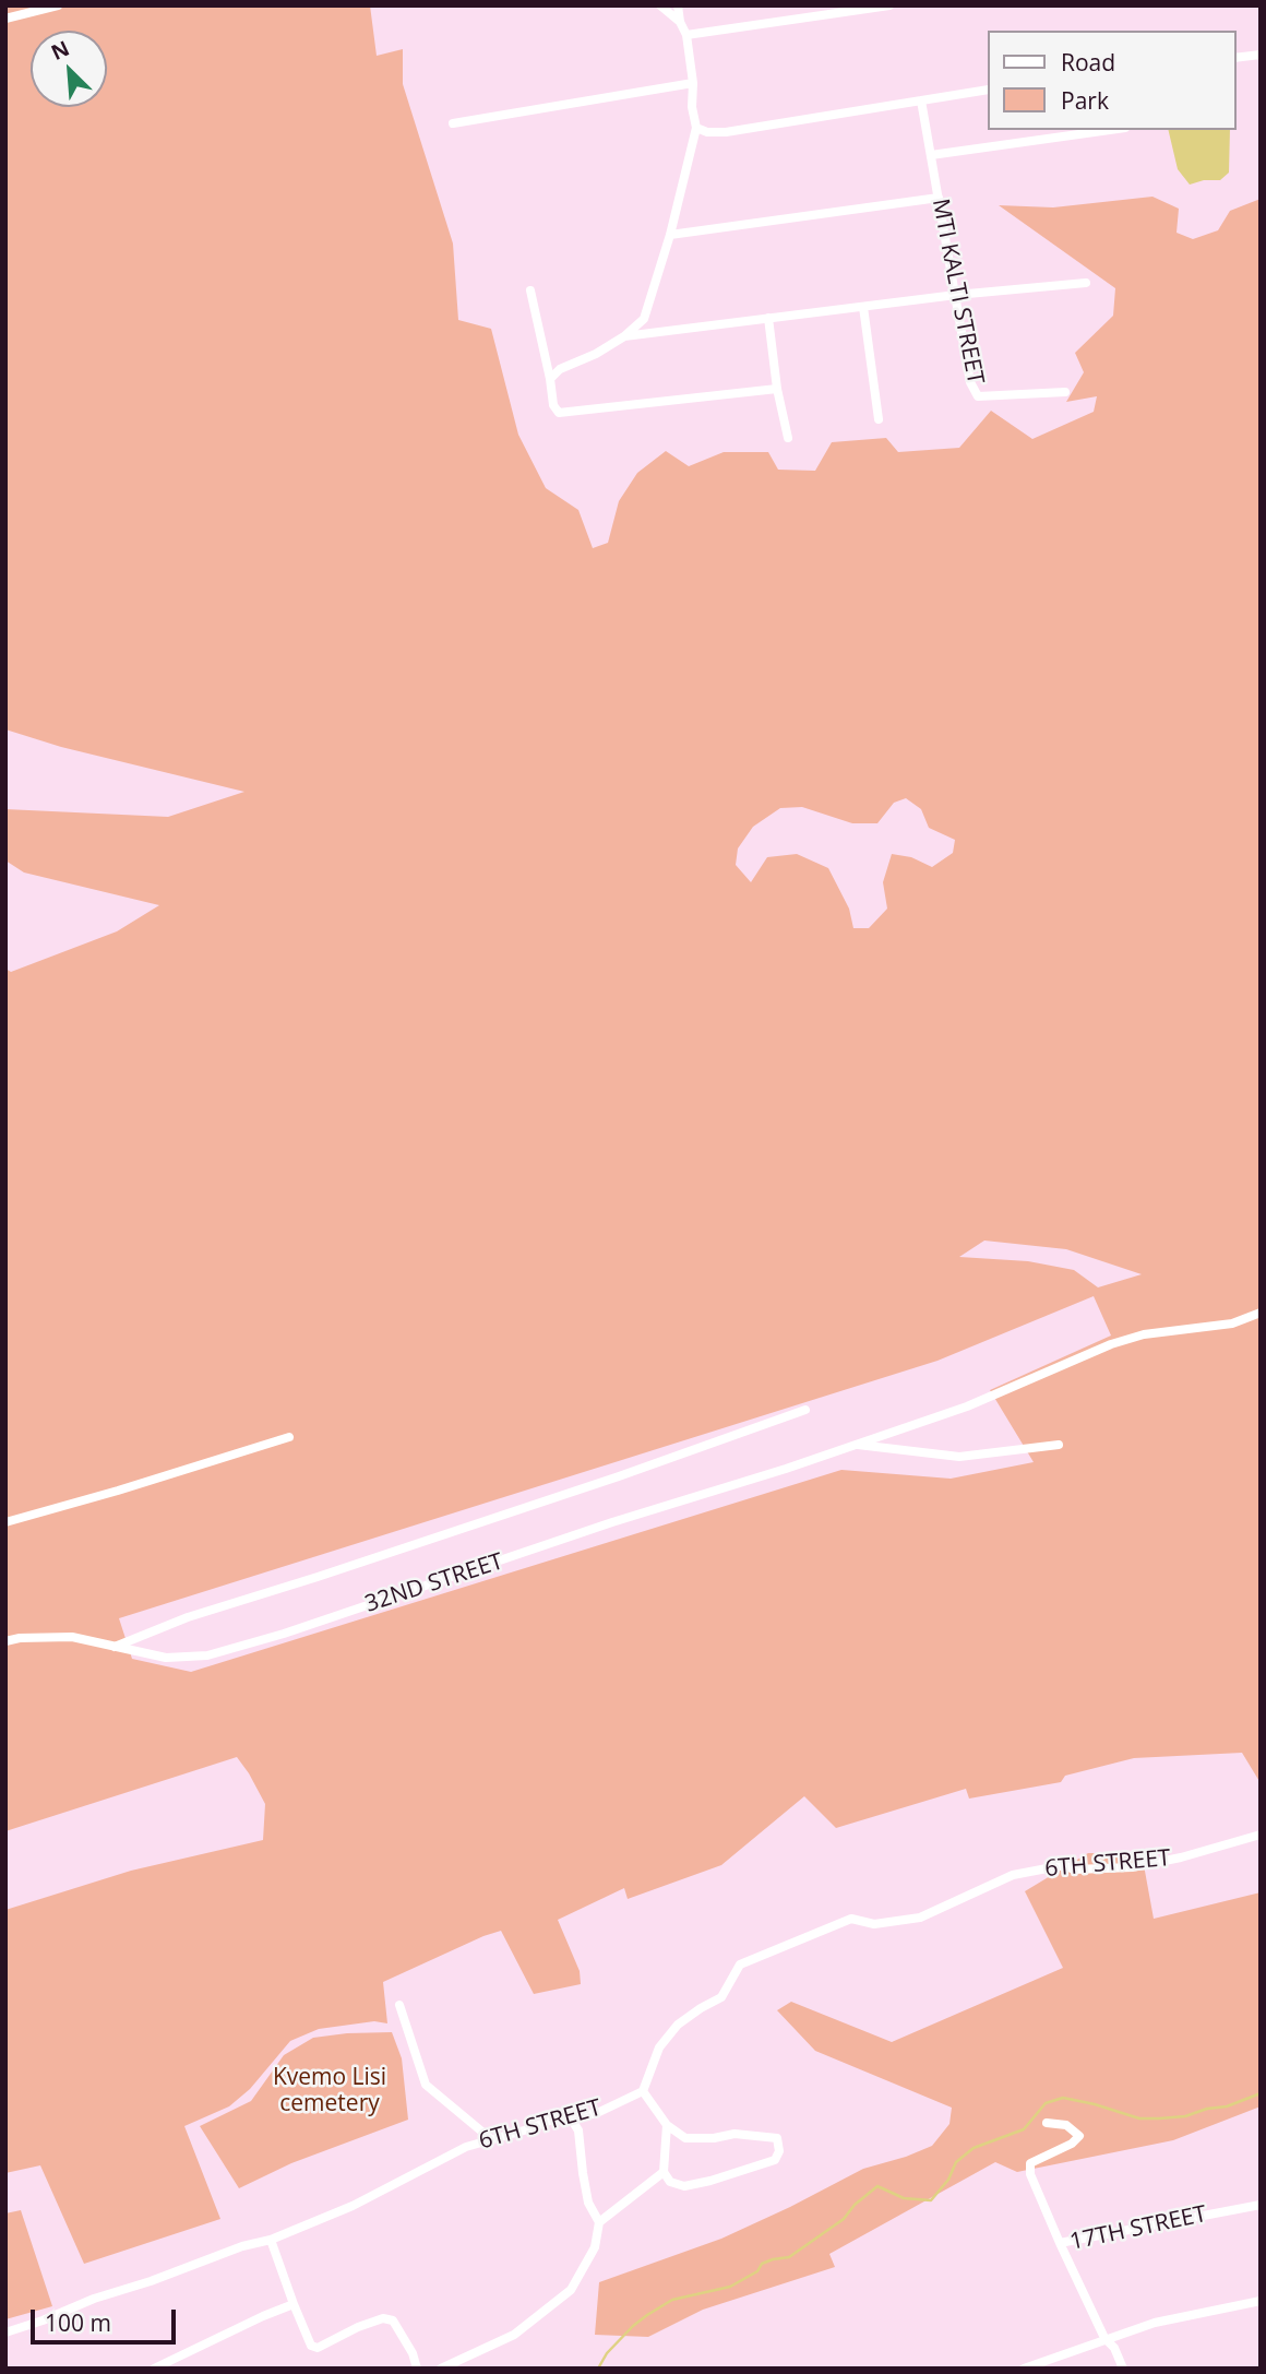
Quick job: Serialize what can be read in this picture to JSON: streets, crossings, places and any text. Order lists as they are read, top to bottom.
{
  "streets": {
    "street": [
      "MTI KALTI STREET",
      "32ND STREET",
      "6TH STREET",
      "17TH STREET"
    ]
  },
  "parks": ["Kvemo Lisi cemetery"],
  "legend": ["Road", "Park"],
  "scale_bar": "100 m",
  "north": "top left"
}
